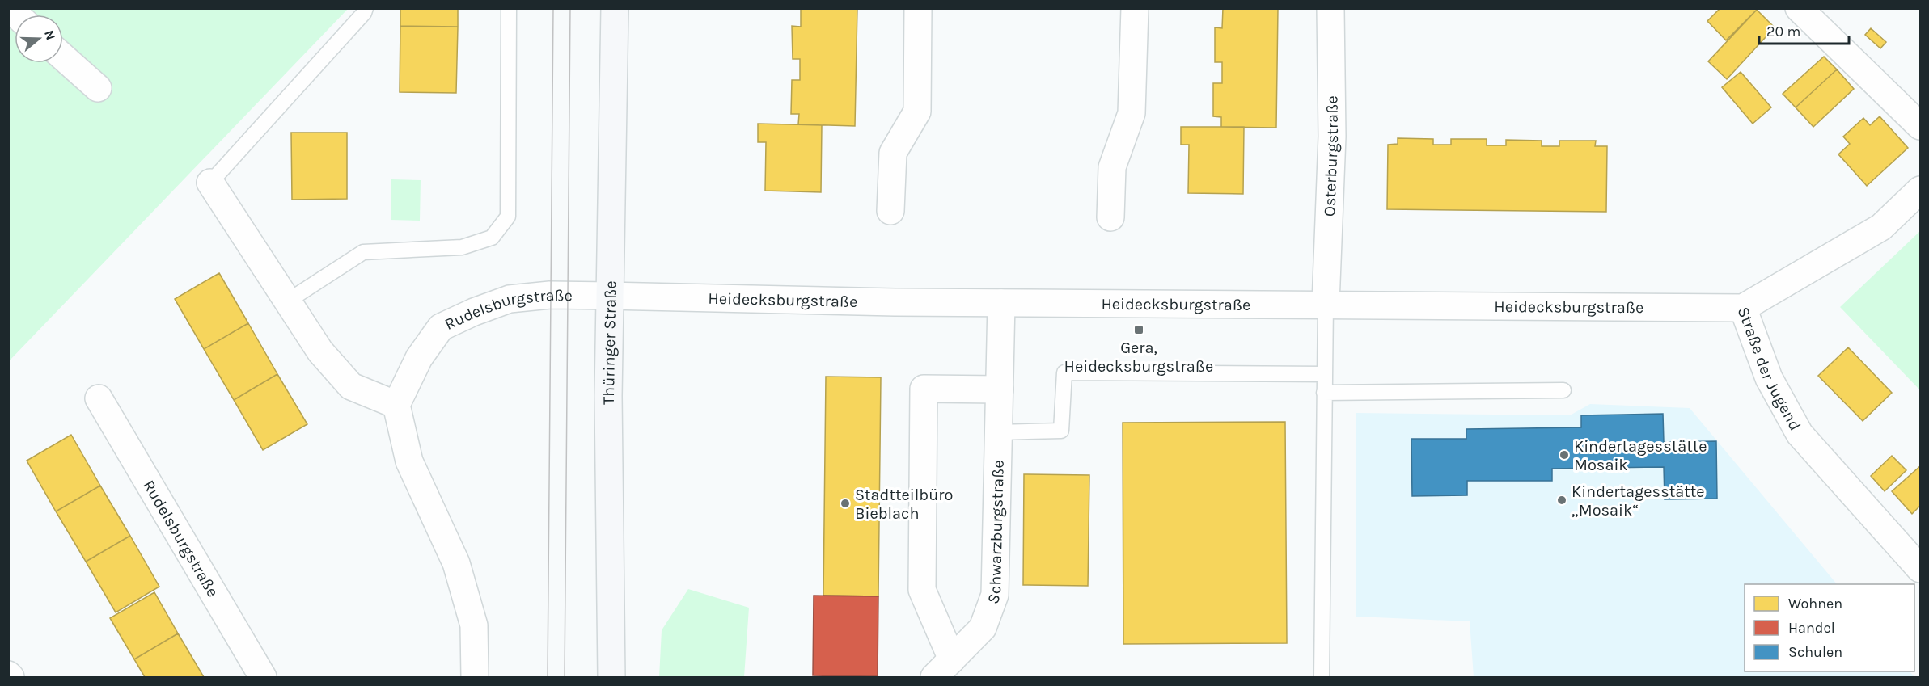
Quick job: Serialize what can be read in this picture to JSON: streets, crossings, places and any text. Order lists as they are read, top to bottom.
{
  "streets": {
    "main road": ["Thüringer Straße"],
    "street": [
      "Osterburgstraße",
      "Heidecksburgstraße",
      "Rudelsburgstraße",
      "Straße der Jugend",
      "Schwarzburgstraße"
    ]
  },
  "crossings": [
    ["Osterburgstraße", "Heidecksburgstraße"],
    ["Heidecksburgstraße", "Rudelsburgstraße"],
    ["Heidecksburgstraße", "Thüringer Straße"],
    ["Heidecksburgstraße", "Straße der Jugend"],
    ["Heidecksburgstraße", "Schwarzburgstraße"],
    ["Rudelsburgstraße", "Thüringer Straße"]
  ],
  "places": {
    "transit": ["Gera, Heidecksburgstraße"],
    "other": ["Kindertagesstätte Mosaik", "Kindertagesstätte „Mosaik“", "Stadtteilbüro Bieblach"]
  },
  "legend": ["Wohnen", "Handel", "Schulen"],
  "scale_bar": "20 m",
  "north": "right"
}
